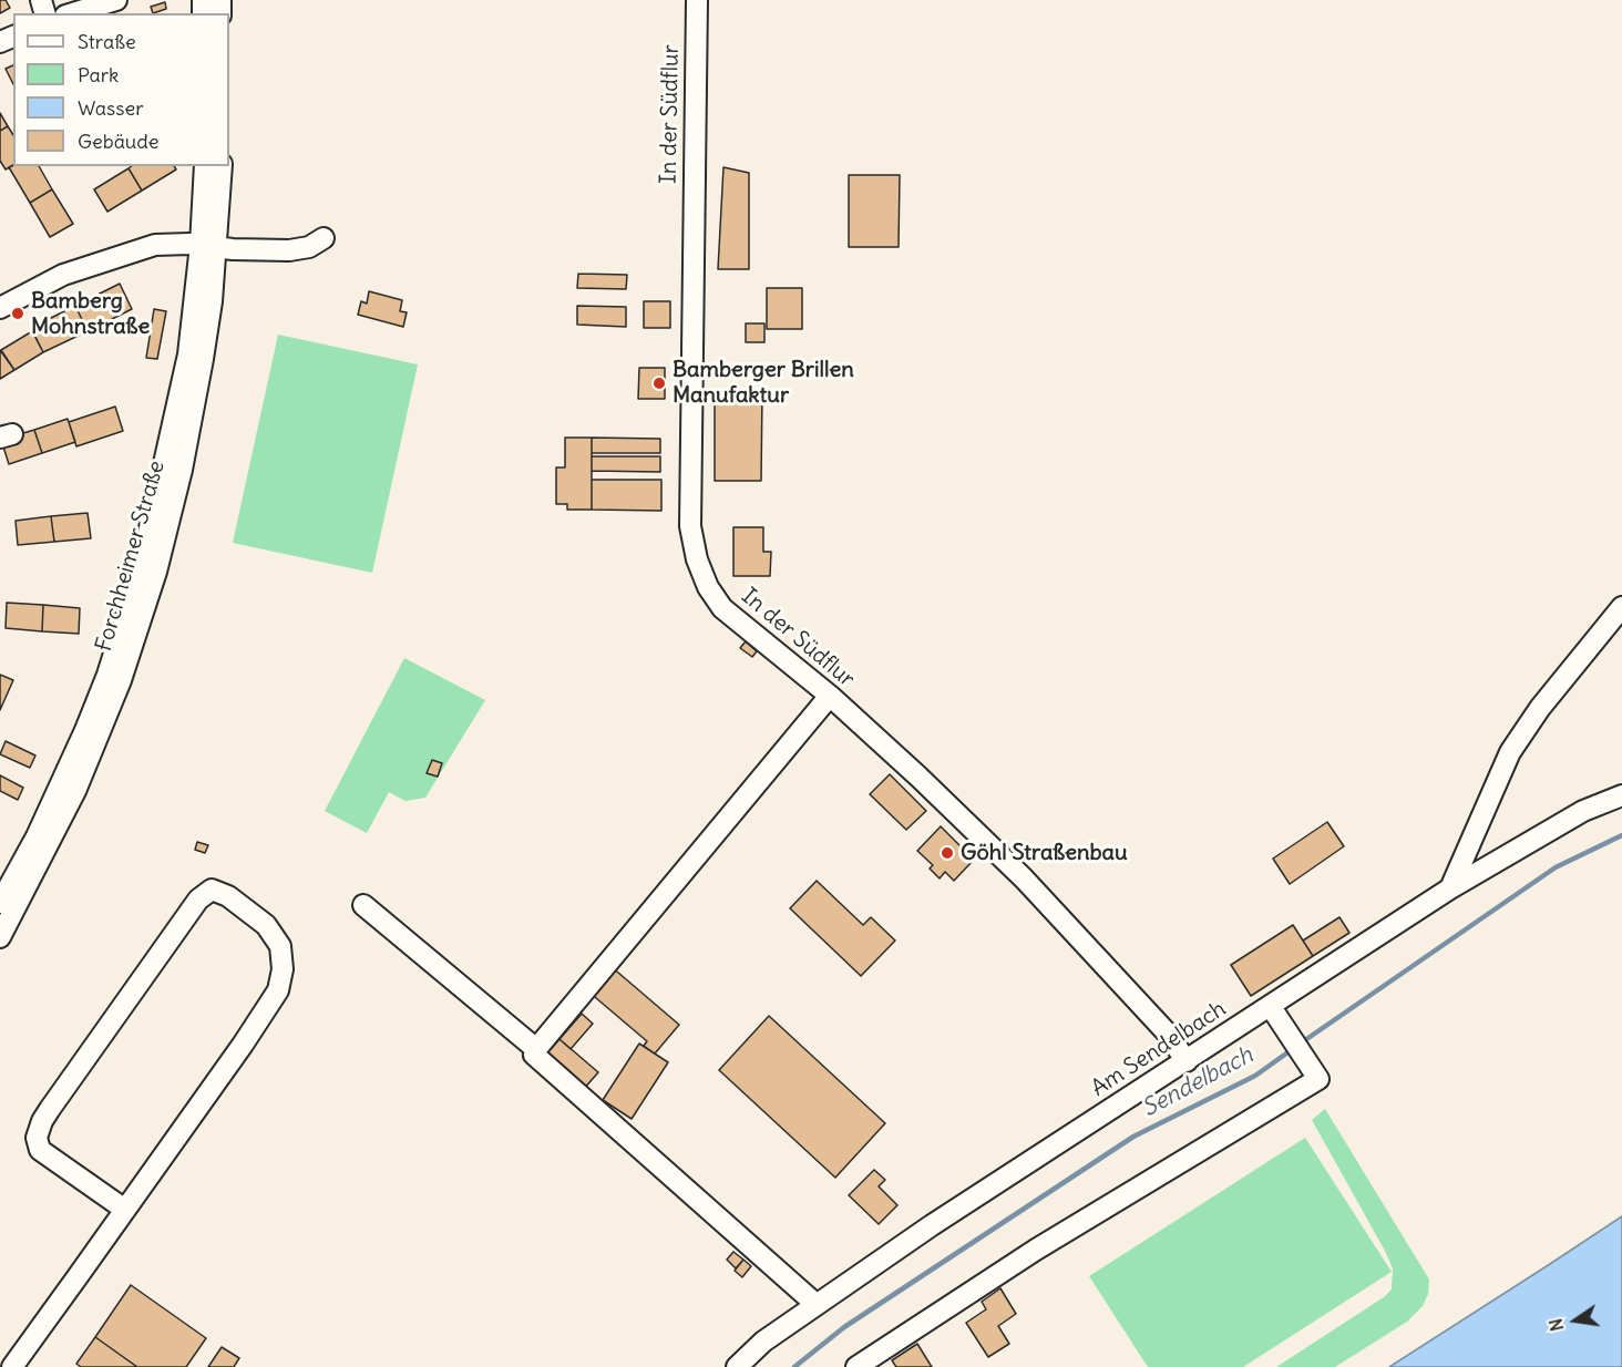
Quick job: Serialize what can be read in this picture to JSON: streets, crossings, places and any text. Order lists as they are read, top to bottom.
{
  "streets": {
    "street": ["In der Südflur", "Forchheimer Straße", "Am Sendelbach"]
  },
  "crossings": [
    ["In der Südflur", "Am Sendelbach"]
  ],
  "water": ["Sendelbach"],
  "places": ["Bamberg Mohnstraße", "Bamberger Brillen Manufaktur", "Göhl Straßenbau"],
  "legend": [
    "Straße",
    "Park",
    "Wasser",
    "Gebäude"
  ],
  "north": "left"
}
